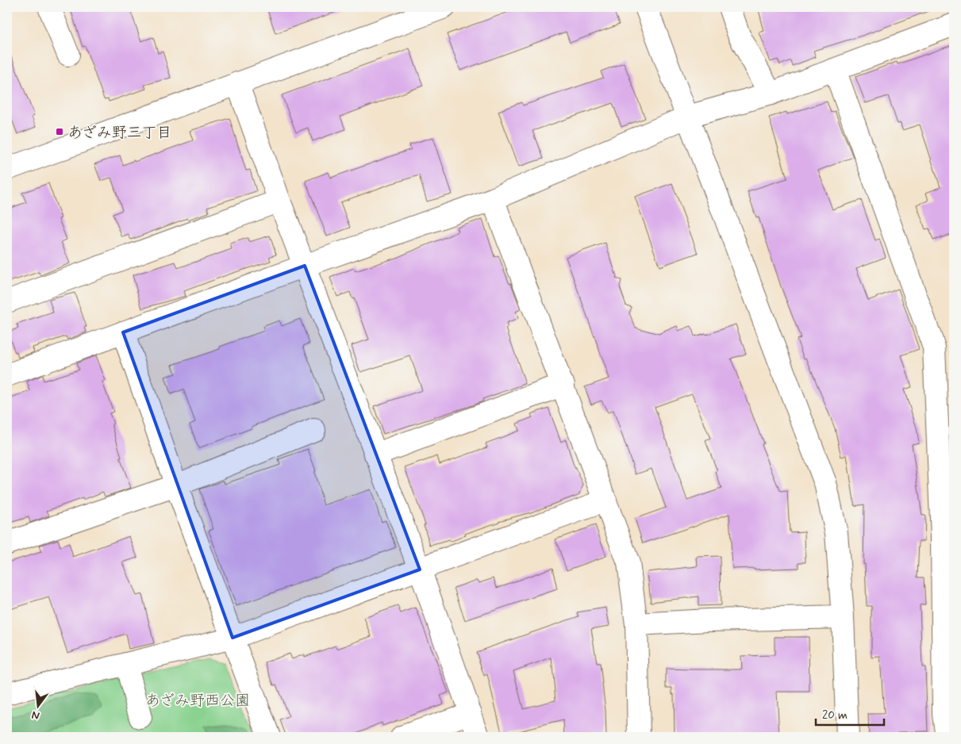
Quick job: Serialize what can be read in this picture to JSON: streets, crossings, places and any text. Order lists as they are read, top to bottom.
{
  "parks": ["あざみ野西公園"],
  "places": {
    "transit": ["あざみ野三丁目"]
  },
  "scale_bar": "20 m",
  "north": "bottom"
}
